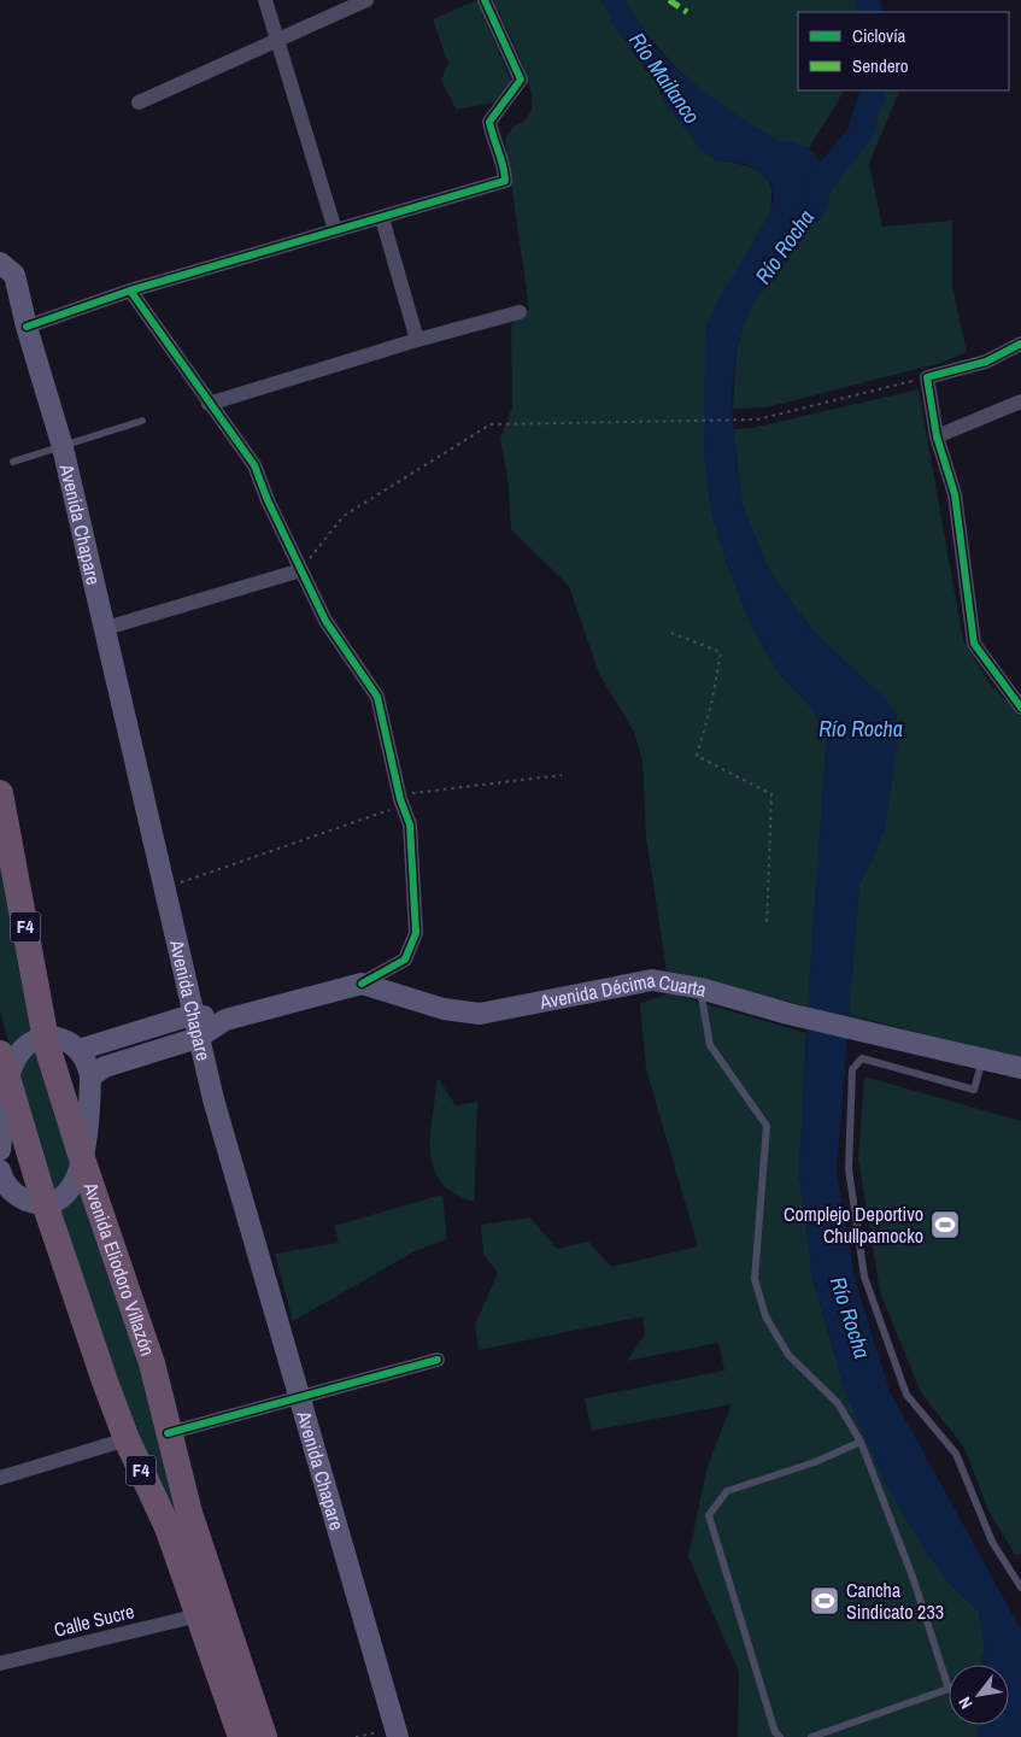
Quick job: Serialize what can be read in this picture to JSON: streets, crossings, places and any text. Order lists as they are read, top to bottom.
{
  "streets": {
    "highway": ["F4", "Avenida Eliodoro Villazón"],
    "main road": ["Avenida Chapare", "Avenida Décima Cuarta"],
    "street": ["Calle Sucre"]
  },
  "crossings": [
    ["F4", "Calle Sucre"]
  ],
  "water": ["Río Mailanco", "Río Rocha"],
  "places": {
    "sports": ["Complejo Deportivo Chullpamocko", "Cancha Sindicato 233"]
  },
  "legend": ["Ciclovía", "Sendero"],
  "north": "bottom left"
}
